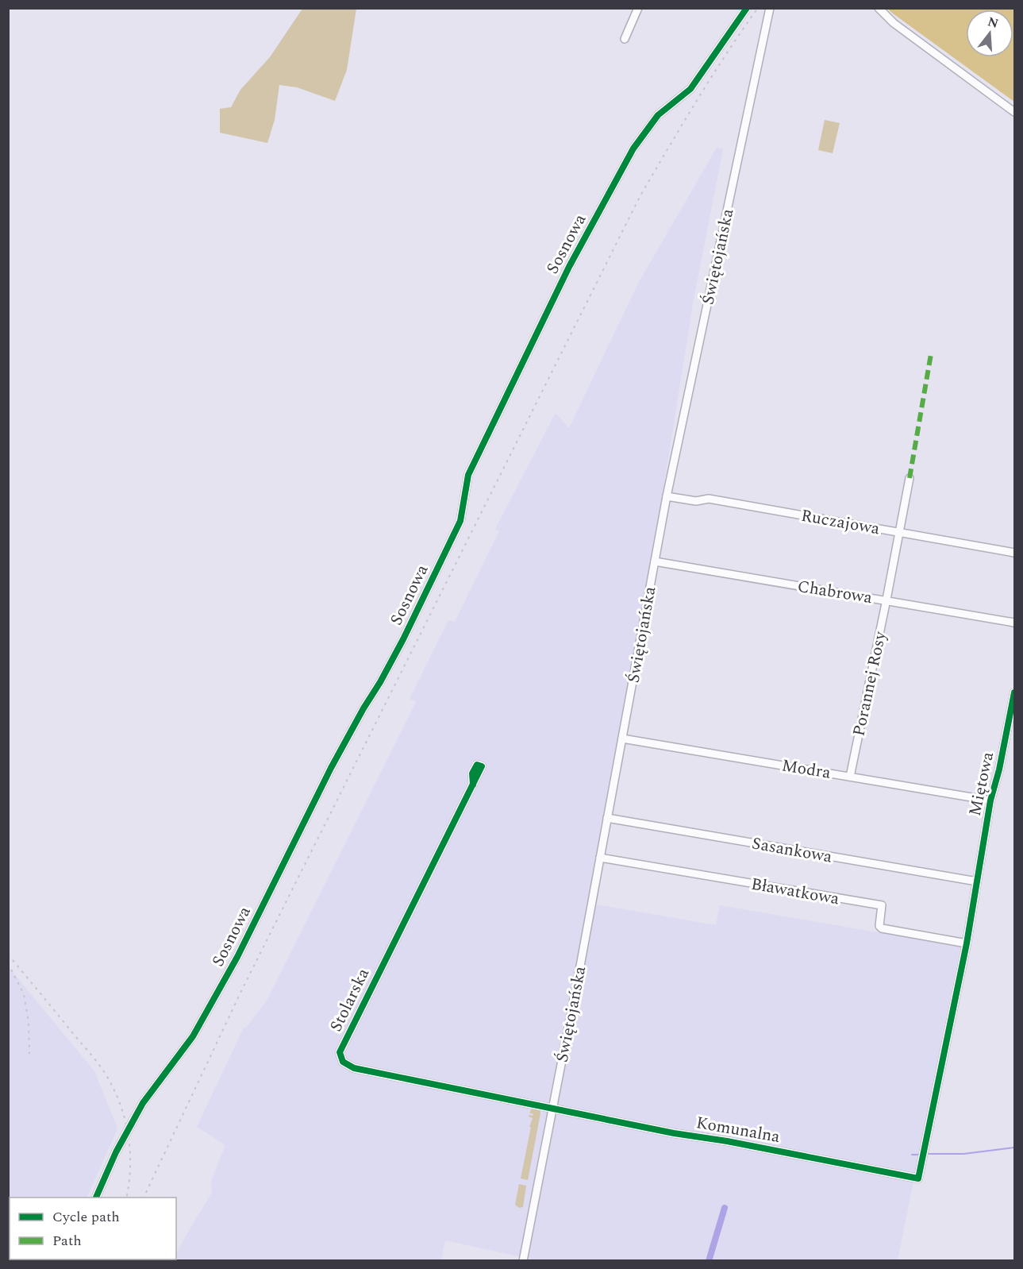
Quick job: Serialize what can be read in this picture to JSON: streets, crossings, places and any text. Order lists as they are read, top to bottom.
{
  "streets": {
    "street": [
      "Sosnowa",
      "Świętojańska",
      "Ruczajowa",
      "Chabrowa",
      "Porannej Rosy",
      "Modra",
      "Miętowa",
      "Sasankowa",
      "Bławatkowa",
      "Stolarska",
      "Komunalna"
    ]
  },
  "crossings": [
    ["Świętojańska", "Ruczajowa"],
    ["Świętojańska", "Chabrowa"],
    ["Świętojańska", "Modra"],
    ["Świętojańska", "Sasankowa"],
    ["Świętojańska", "Bławatkowa"],
    ["Świętojańska", "Stolarska"],
    ["Świętojańska", "Komunalna"],
    ["Ruczajowa", "Porannej Rosy"],
    ["Chabrowa", "Porannej Rosy"],
    ["Porannej Rosy", "Modra"],
    ["Modra", "Miętowa"],
    ["Miętowa", "Sasankowa"],
    ["Miętowa", "Bławatkowa"],
    ["Miętowa", "Komunalna"],
    ["Stolarska", "Komunalna"]
  ],
  "legend": ["Cycle path", "Path"],
  "north": "top"
}
